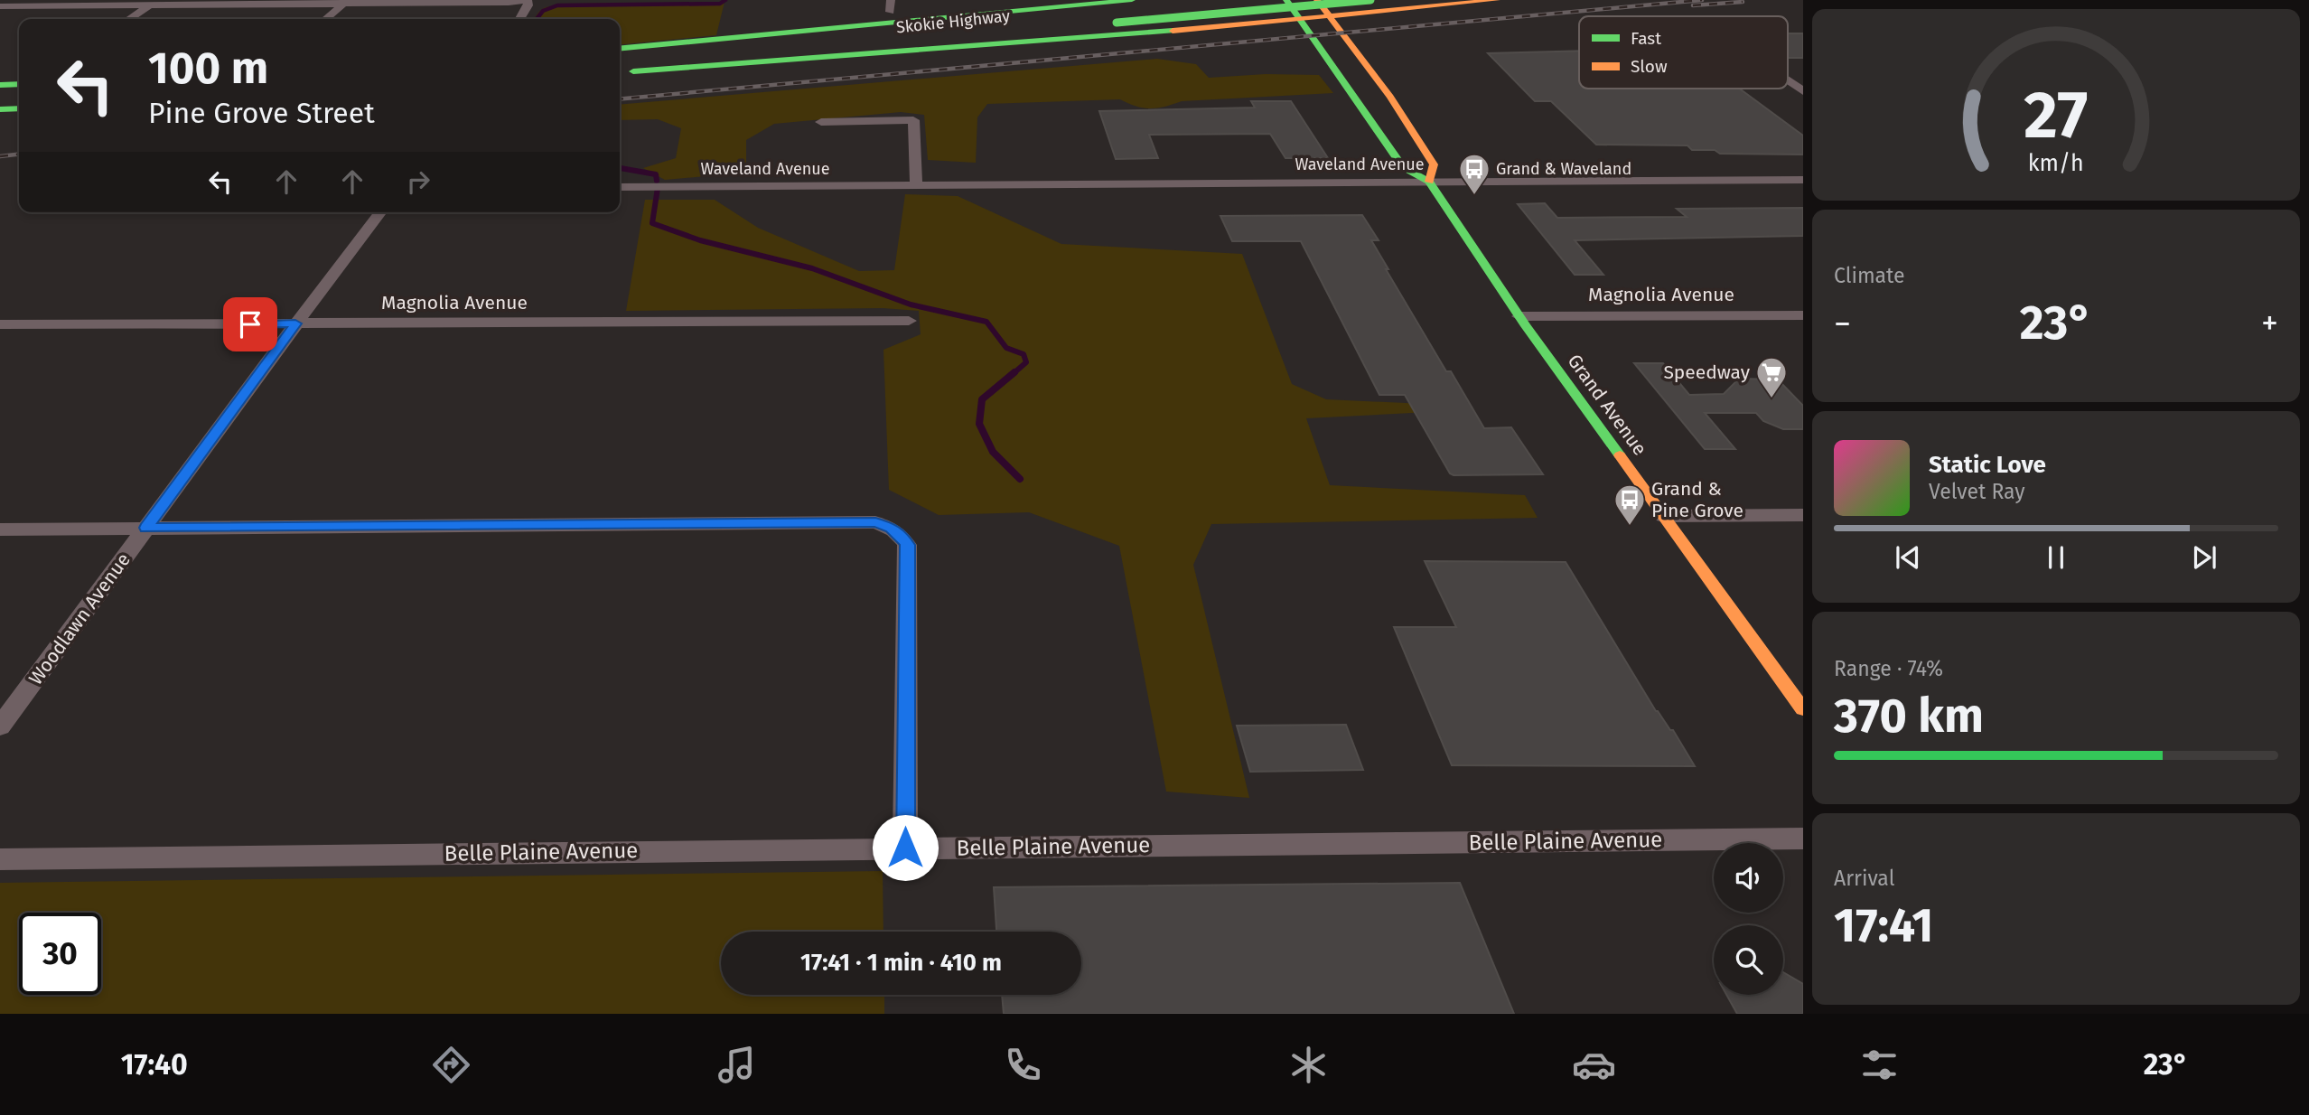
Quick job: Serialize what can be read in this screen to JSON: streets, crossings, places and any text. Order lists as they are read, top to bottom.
{
  "streets": {
    "main road": ["Skokie Highway", "Grand Avenue"],
    "street": [
      "Waveland Avenue",
      "Magnolia Avenue",
      "Woodlawn Avenue",
      "Belle Plaine Avenue"
    ]
  },
  "crossings": [
    ["Waveland Avenue", "Grand Avenue"],
    ["Magnolia Avenue", "Grand Avenue"],
    ["Magnolia Avenue", "Woodlawn Avenue"]
  ],
  "places": {
    "bus stop": ["Grand & Waveland", "Grand & Pine Grove"],
    "supermarket": ["Speedway"]
  },
  "legend": ["Fast", "Slow"],
  "page": {
    "turn": ["100 m", "Pine Grove Street"],
    "tile": [
      "Climate",
      ["Range · 74%", "370 km"],
      ["Arrival", "17:41"]
    ],
    "heat": ["−", "23°", "+"],
    "song": ["Static Love", "Velvet Ray"],
    "limit": "30",
    "trip": "17:41 · 1 min · 410 m",
    "tabs": ["17:40", "23°"],
    "gauge": ["27", "km/h"]
  }
}
